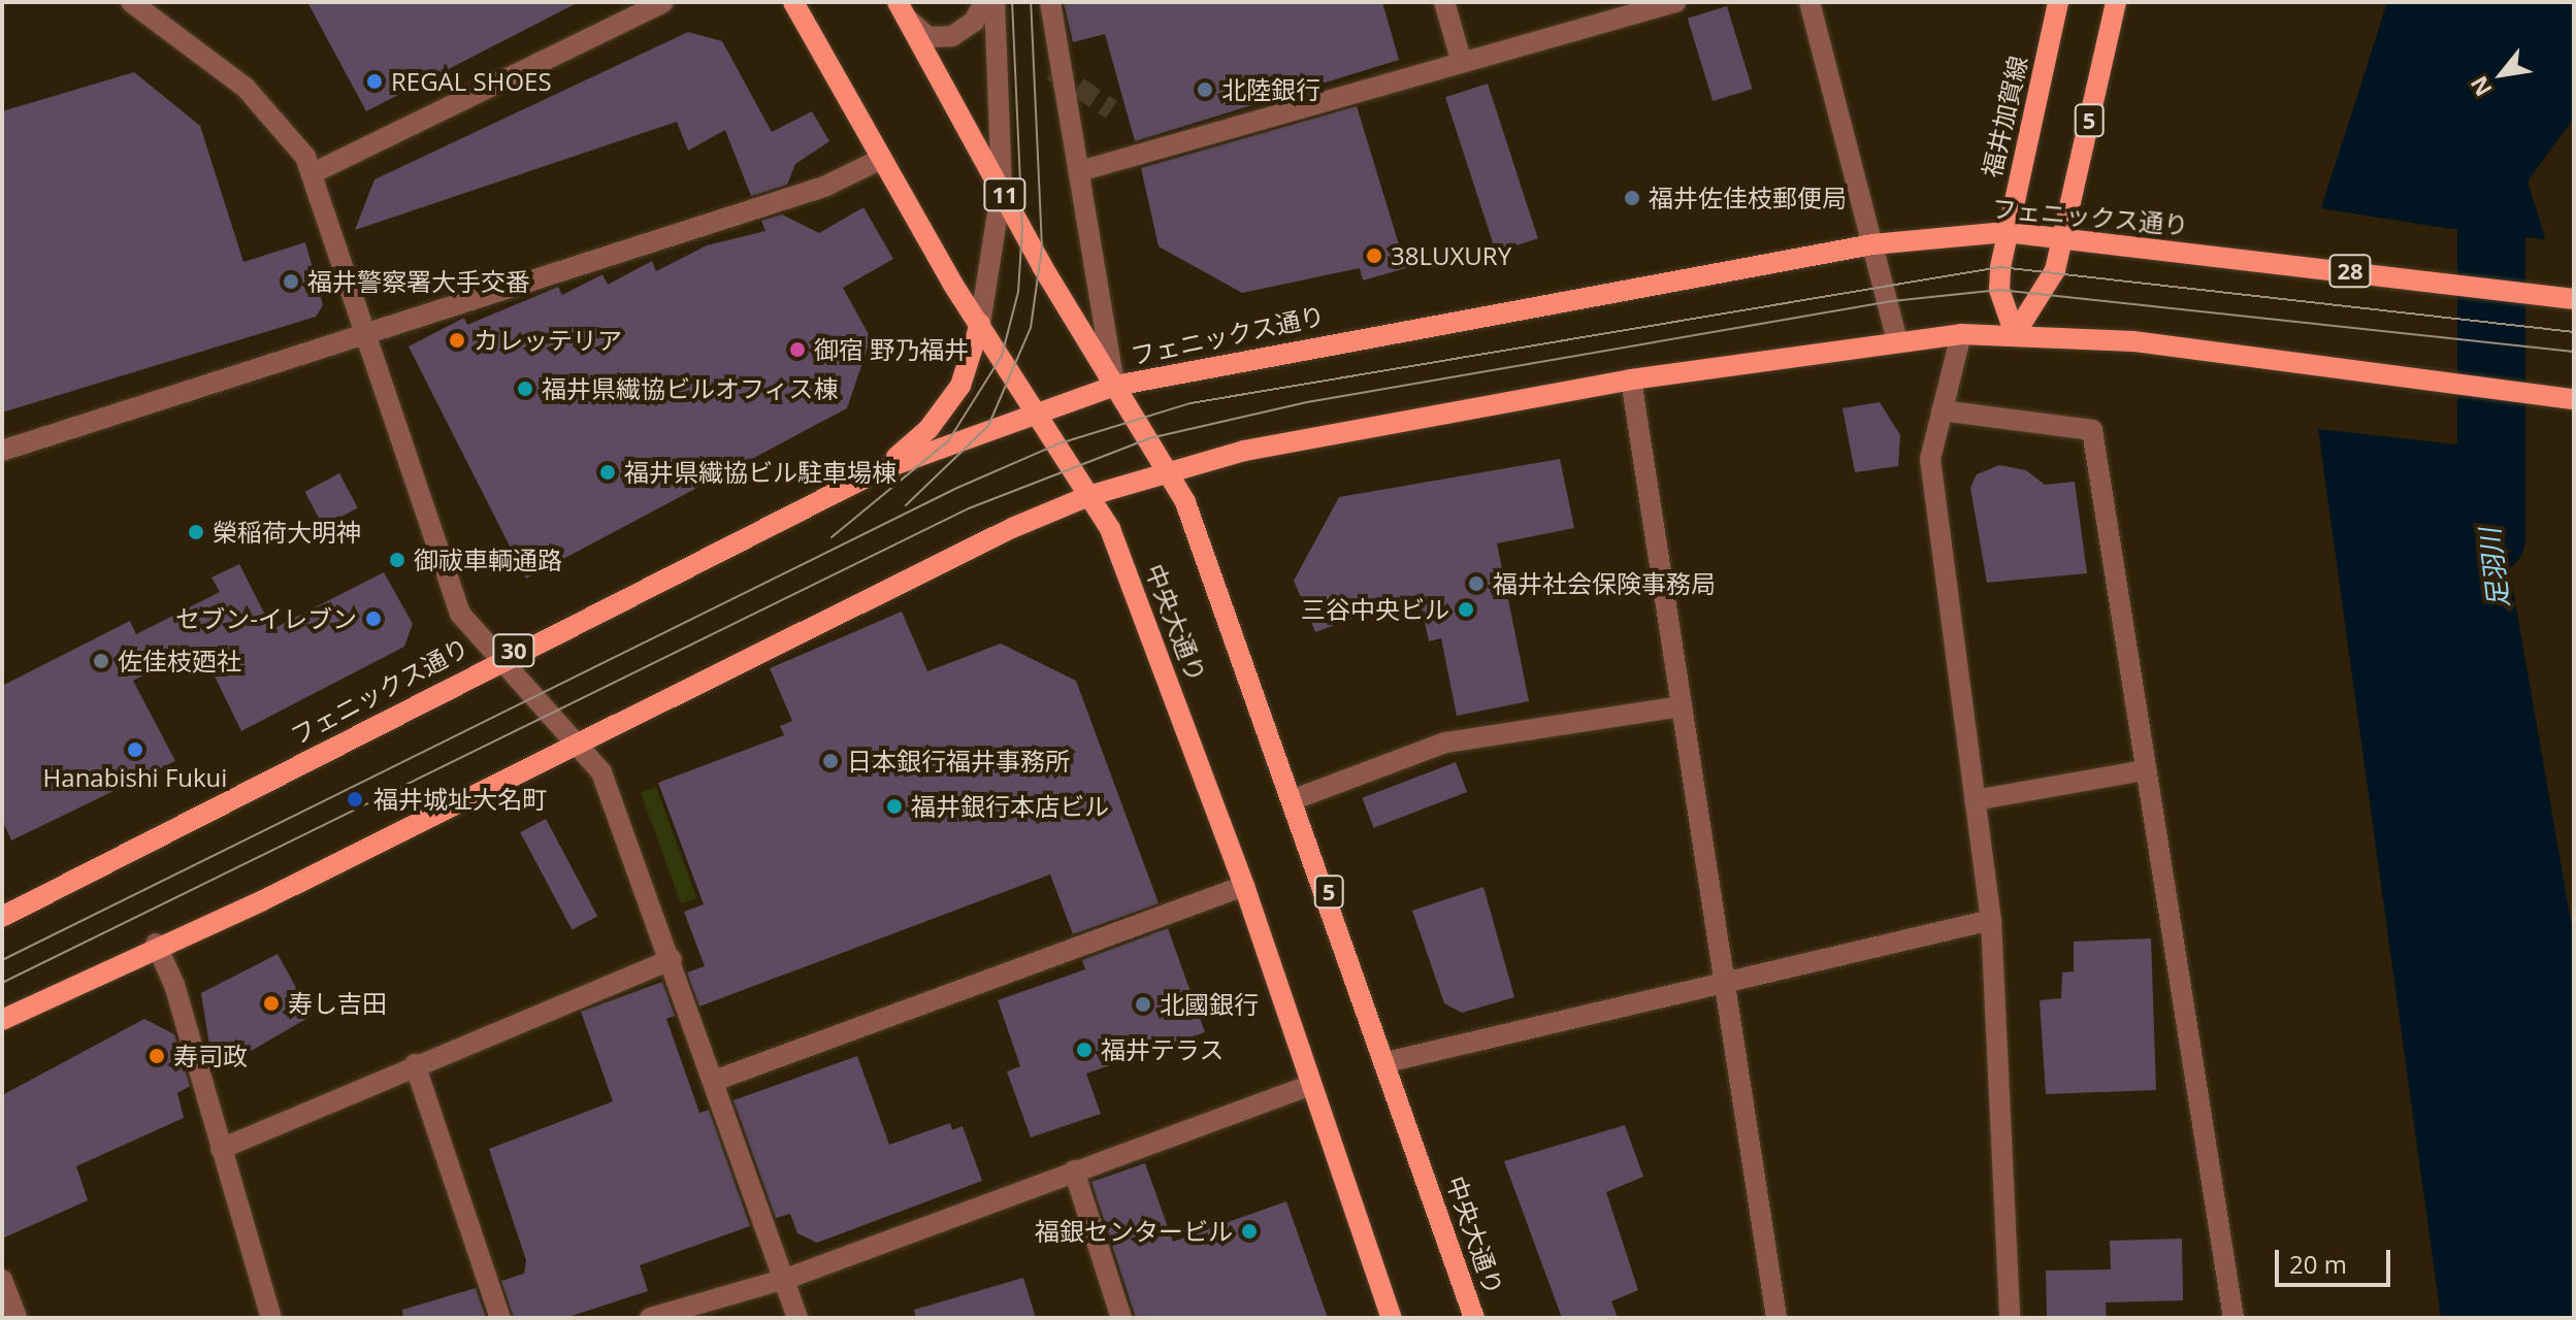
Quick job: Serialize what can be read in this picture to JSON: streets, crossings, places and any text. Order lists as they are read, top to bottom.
{
  "streets": {
    "main road": [
      "福井加賀線",
      "5",
      "11",
      "フェニックス通り",
      "28",
      "中央大通り",
      "30"
    ]
  },
  "crossings": [
    ["福井加賀線", "5"],
    ["福井加賀線", "フェニックス通り"],
    ["5", "フェニックス通り"],
    ["フェニックス通り", "中央大通り"]
  ],
  "water": ["足羽川"],
  "places": [
    "REGAL SHOES",
    "北陸銀行",
    "福井佐佳枝郵便局",
    "38LUXURY",
    "福井警察署大手交番",
    "カレッテリア",
    "御宿 野乃福井",
    "福井県繊協ビルオフィス棟",
    "福井県繊協ビル駐車場棟",
    "榮稲荷大明神",
    "御祓車輌通路",
    "福井社会保険事務局",
    "三谷中央ビル",
    "セブン-イレブン",
    "佐佳枝廼社",
    "Hanabishi Fukui",
    "日本銀行福井事務所",
    "福井城址大名町",
    "福井銀行本店ビル",
    "寿し吉田",
    "北國銀行",
    "福井テラス",
    "寿司政",
    "福銀センタービル"
  ],
  "scale_bar": "20 m",
  "north": "bottom left"
}
